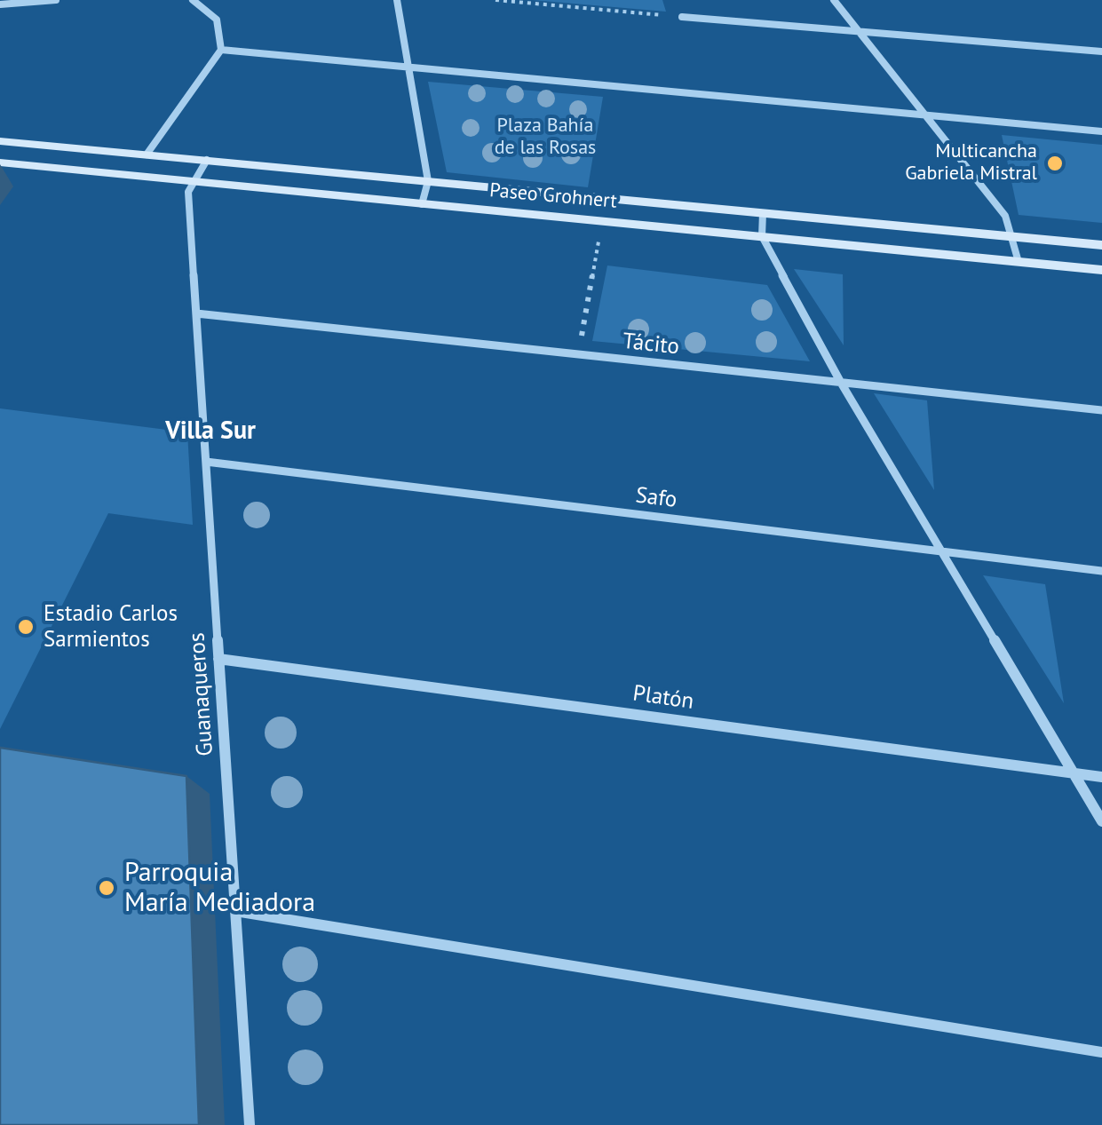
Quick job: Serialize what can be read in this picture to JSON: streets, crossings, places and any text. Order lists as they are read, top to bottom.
{
  "streets": {
    "street": [
      "Paseo Grohnert",
      "Tácito",
      "Safo",
      "Guanaqueros",
      "Platón"
    ]
  },
  "crossings": [
    ["Paseo Grohnert", "Guanaqueros"],
    ["Tácito", "Guanaqueros"],
    ["Safo", "Guanaqueros"],
    ["Guanaqueros", "Platón"]
  ],
  "districts": ["Villa Sur"],
  "parks": ["Plaza Bahía de las Rosas"],
  "places": ["Multicancha Gabriela Mistral", "Estadio Carlos Sarmientos", "Parroquia María Mediadora"]
}
